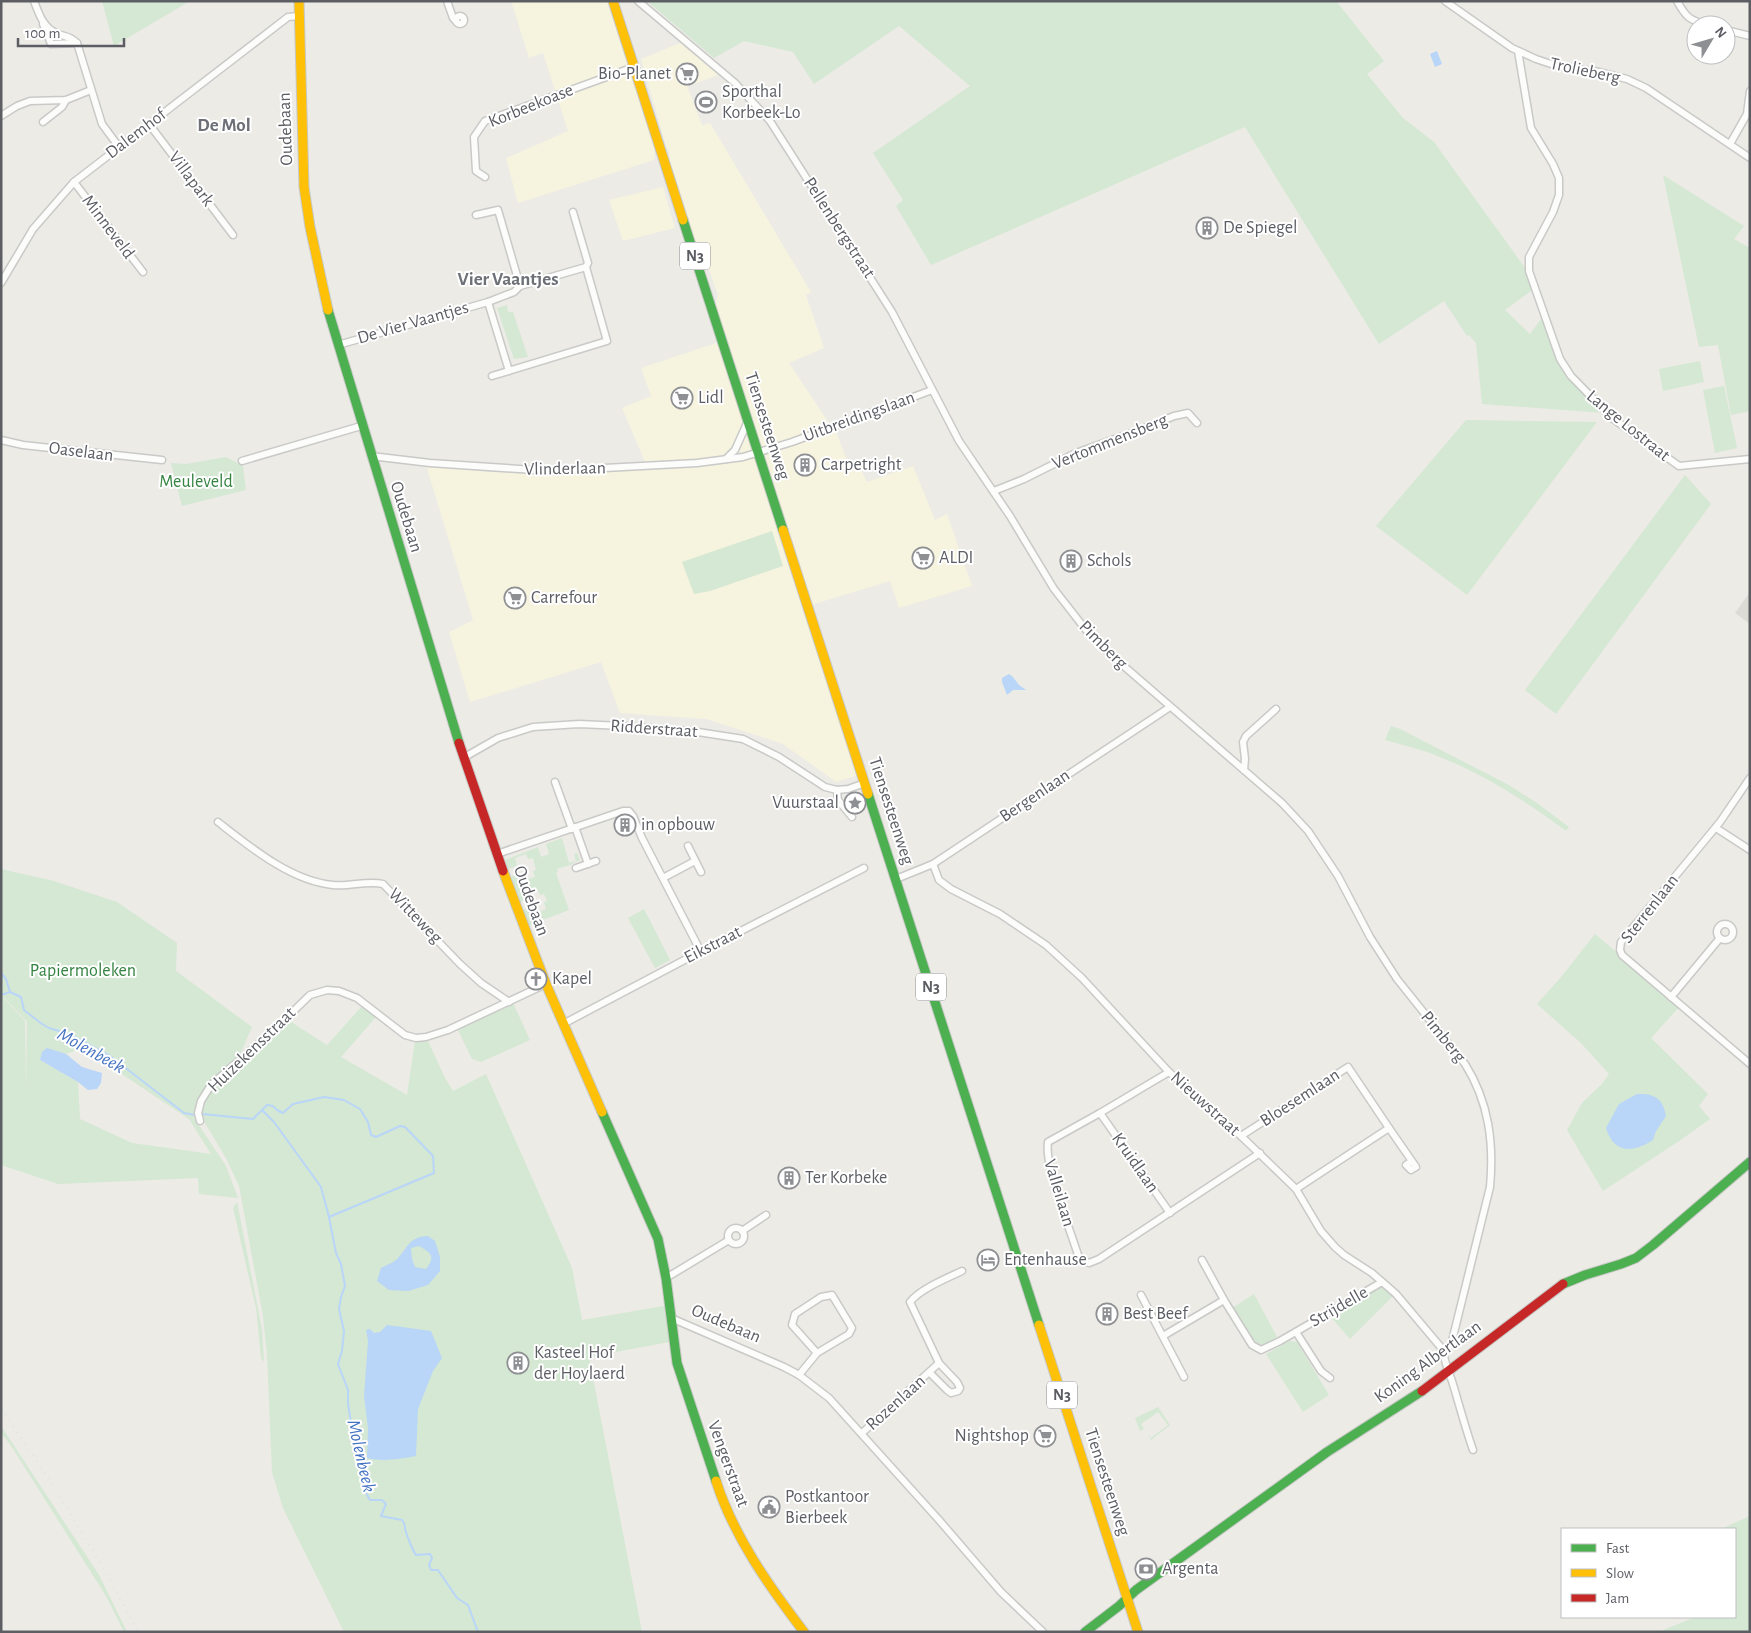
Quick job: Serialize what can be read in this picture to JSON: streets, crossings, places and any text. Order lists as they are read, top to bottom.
{
  "streets": {
    "street": [
      "Trolieberg",
      "Korbeekoase",
      "Oudebaan",
      "Dalemhof",
      "Villapark",
      "Minneveld",
      "Pellenbergstraat",
      "N3",
      "De Vier Vaantjes",
      "Uitbreidingslaan",
      "Tiensesteenweg",
      "Lange Lostraat",
      "Vertommensberg",
      "Oaselaan",
      "Vlinderlaan",
      "Pimberg",
      "Ridderstraat",
      "Bergenlaan",
      "Sterrenlaan",
      "Witteweg",
      "Eikstraat",
      "Huizekensstraat",
      "Bloesemlaan",
      "Nieuwstraat",
      "Kruidlaan",
      "Valleilaan",
      "Strijdelle",
      "Koning Albertlaan",
      "Rozenlaan",
      "Vengerstraat"
    ]
  },
  "crossings": [
    ["Trolieberg", "Lange Lostraat"],
    ["Korbeekoase", "Tiensesteenweg"],
    ["Oudebaan", "Dalemhof"],
    ["Oudebaan", "De Vier Vaantjes"],
    ["Oudebaan", "Vlinderlaan"],
    ["Oudebaan", "Ridderstraat"],
    ["Oudebaan", "Eikstraat"],
    ["Oudebaan", "Rozenlaan"],
    ["Oudebaan", "Vengerstraat"],
    ["Dalemhof", "Villapark"],
    ["Dalemhof", "Minneveld"],
    ["Pellenbergstraat", "Uitbreidingslaan"],
    ["Pellenbergstraat", "Vertommensberg"],
    ["Pellenbergstraat", "Pimberg"],
    ["Uitbreidingslaan", "Tiensesteenweg"],
    ["Uitbreidingslaan", "Vlinderlaan"],
    ["Tiensesteenweg", "Vlinderlaan"],
    ["Tiensesteenweg", "Bergenlaan"],
    ["Tiensesteenweg", "Koning Albertlaan"],
    ["Vertommensberg", "Pimberg"],
    ["Pimberg", "Bergenlaan"],
    ["Pimberg", "Nieuwstraat"],
    ["Bergenlaan", "Nieuwstraat"],
    ["Witteweg", "Huizekensstraat"],
    ["Bloesemlaan", "Nieuwstraat"],
    ["Nieuwstraat", "Valleilaan"],
    ["Nieuwstraat", "Strijdelle"],
    ["Nieuwstraat", "Koning Albertlaan"],
    ["Kruidlaan", "Valleilaan"]
  ],
  "districts": ["De Mol", "Vier Vaantjes"],
  "water": ["Molenbeek"],
  "parks": ["Meuleveld", "Papiermoleken"],
  "places": {
    "supermarket": [
      "Bio-Planet",
      "Lidl",
      "ALDI",
      "Carrefour",
      "Nightshop"
    ],
    "sports": ["Sporthal Korbeek-Lo"],
    "building": [
      "De Spiegel",
      "Carpetright",
      "Schols",
      "in opbouw",
      "Ter Korbeke",
      "Best Beef",
      "Kasteel Hof der Hoylaerd"
    ],
    "place": ["Vuurstaal"],
    "church": ["Kapel"],
    "hotel": ["Entenhause"],
    "public building": ["Postkantoor Bierbeek"],
    "bank": ["Argenta"]
  },
  "legend": ["Fast", "Slow", "Jam"],
  "scale_bar": "100 m",
  "north": "top right"
}
